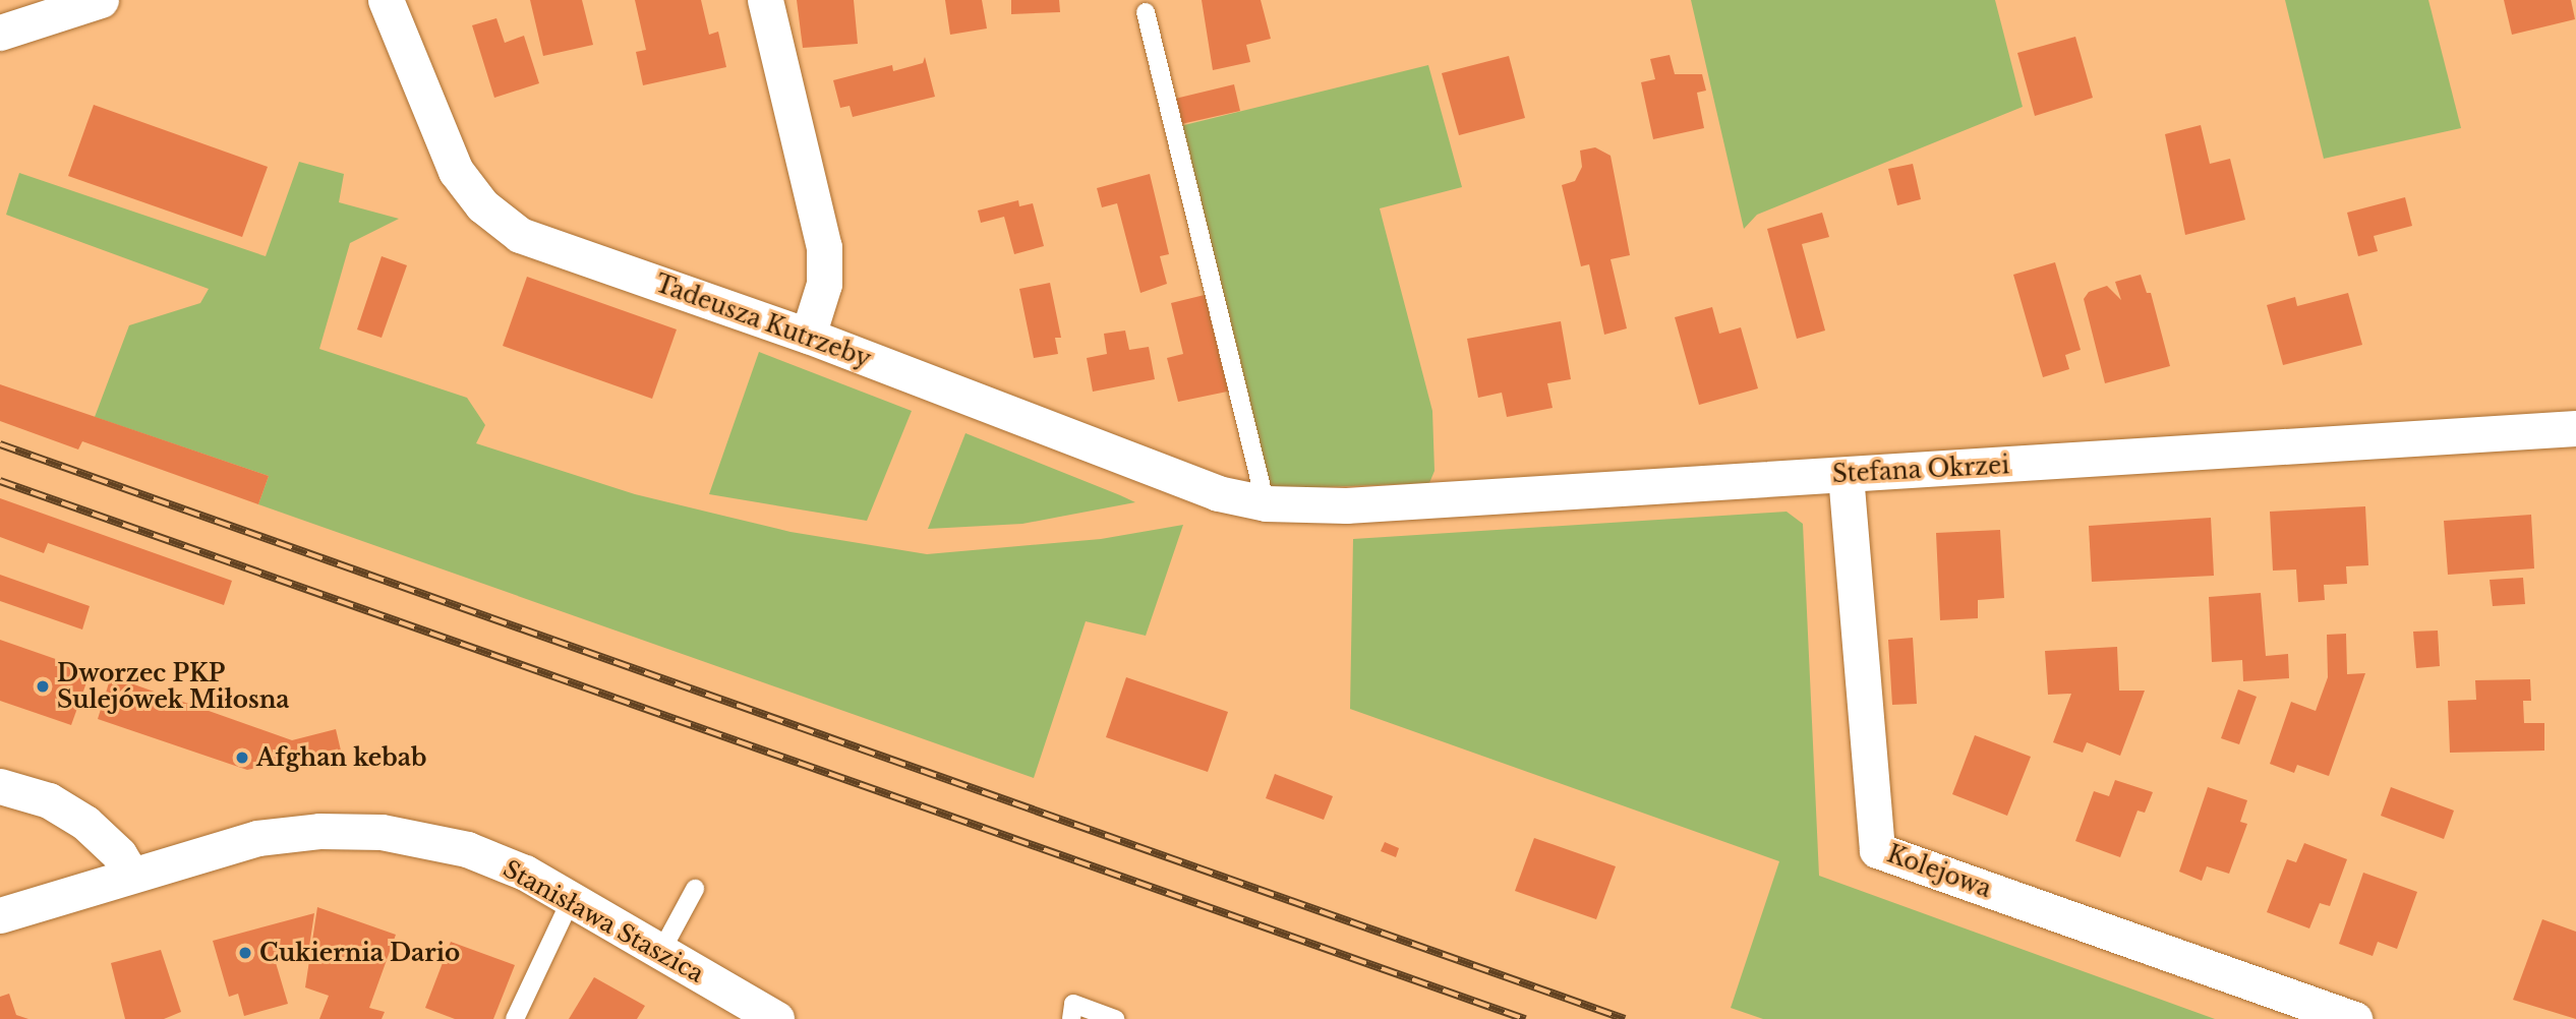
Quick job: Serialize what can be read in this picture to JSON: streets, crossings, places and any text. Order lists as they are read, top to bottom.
{
  "streets": {
    "street": [
      "Tadeusza Kutrzeby",
      "Stefana Okrzei",
      "Kolejowa",
      "Stanisława Staszica"
    ]
  },
  "crossings": [
    ["Tadeusza Kutrzeby", "Stefana Okrzei"],
    ["Stefana Okrzei", "Kolejowa"]
  ],
  "places": ["Dworzec PKP Sulejówek Miłosna", "Afghan kebab", "Cukiernia Dario"]
}
